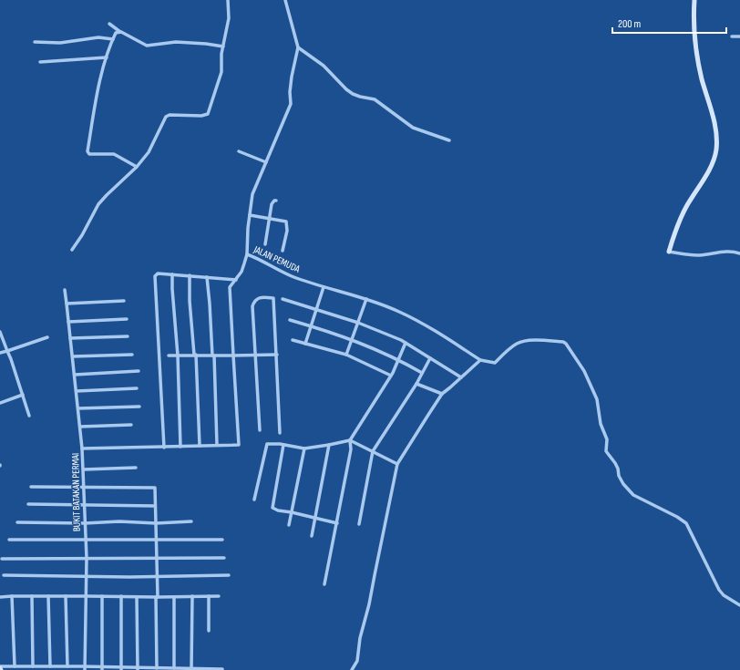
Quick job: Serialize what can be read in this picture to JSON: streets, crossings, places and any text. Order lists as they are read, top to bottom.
{
  "streets": {
    "street": ["JALAN PEMUDA", "BUKIT BATAKAN PERMAI"]
  },
  "crossings": [
    ["JALAN PEMUDA", "BUKIT BATAKAN PERMAI"]
  ],
  "scale_bar": "200 m"
}
